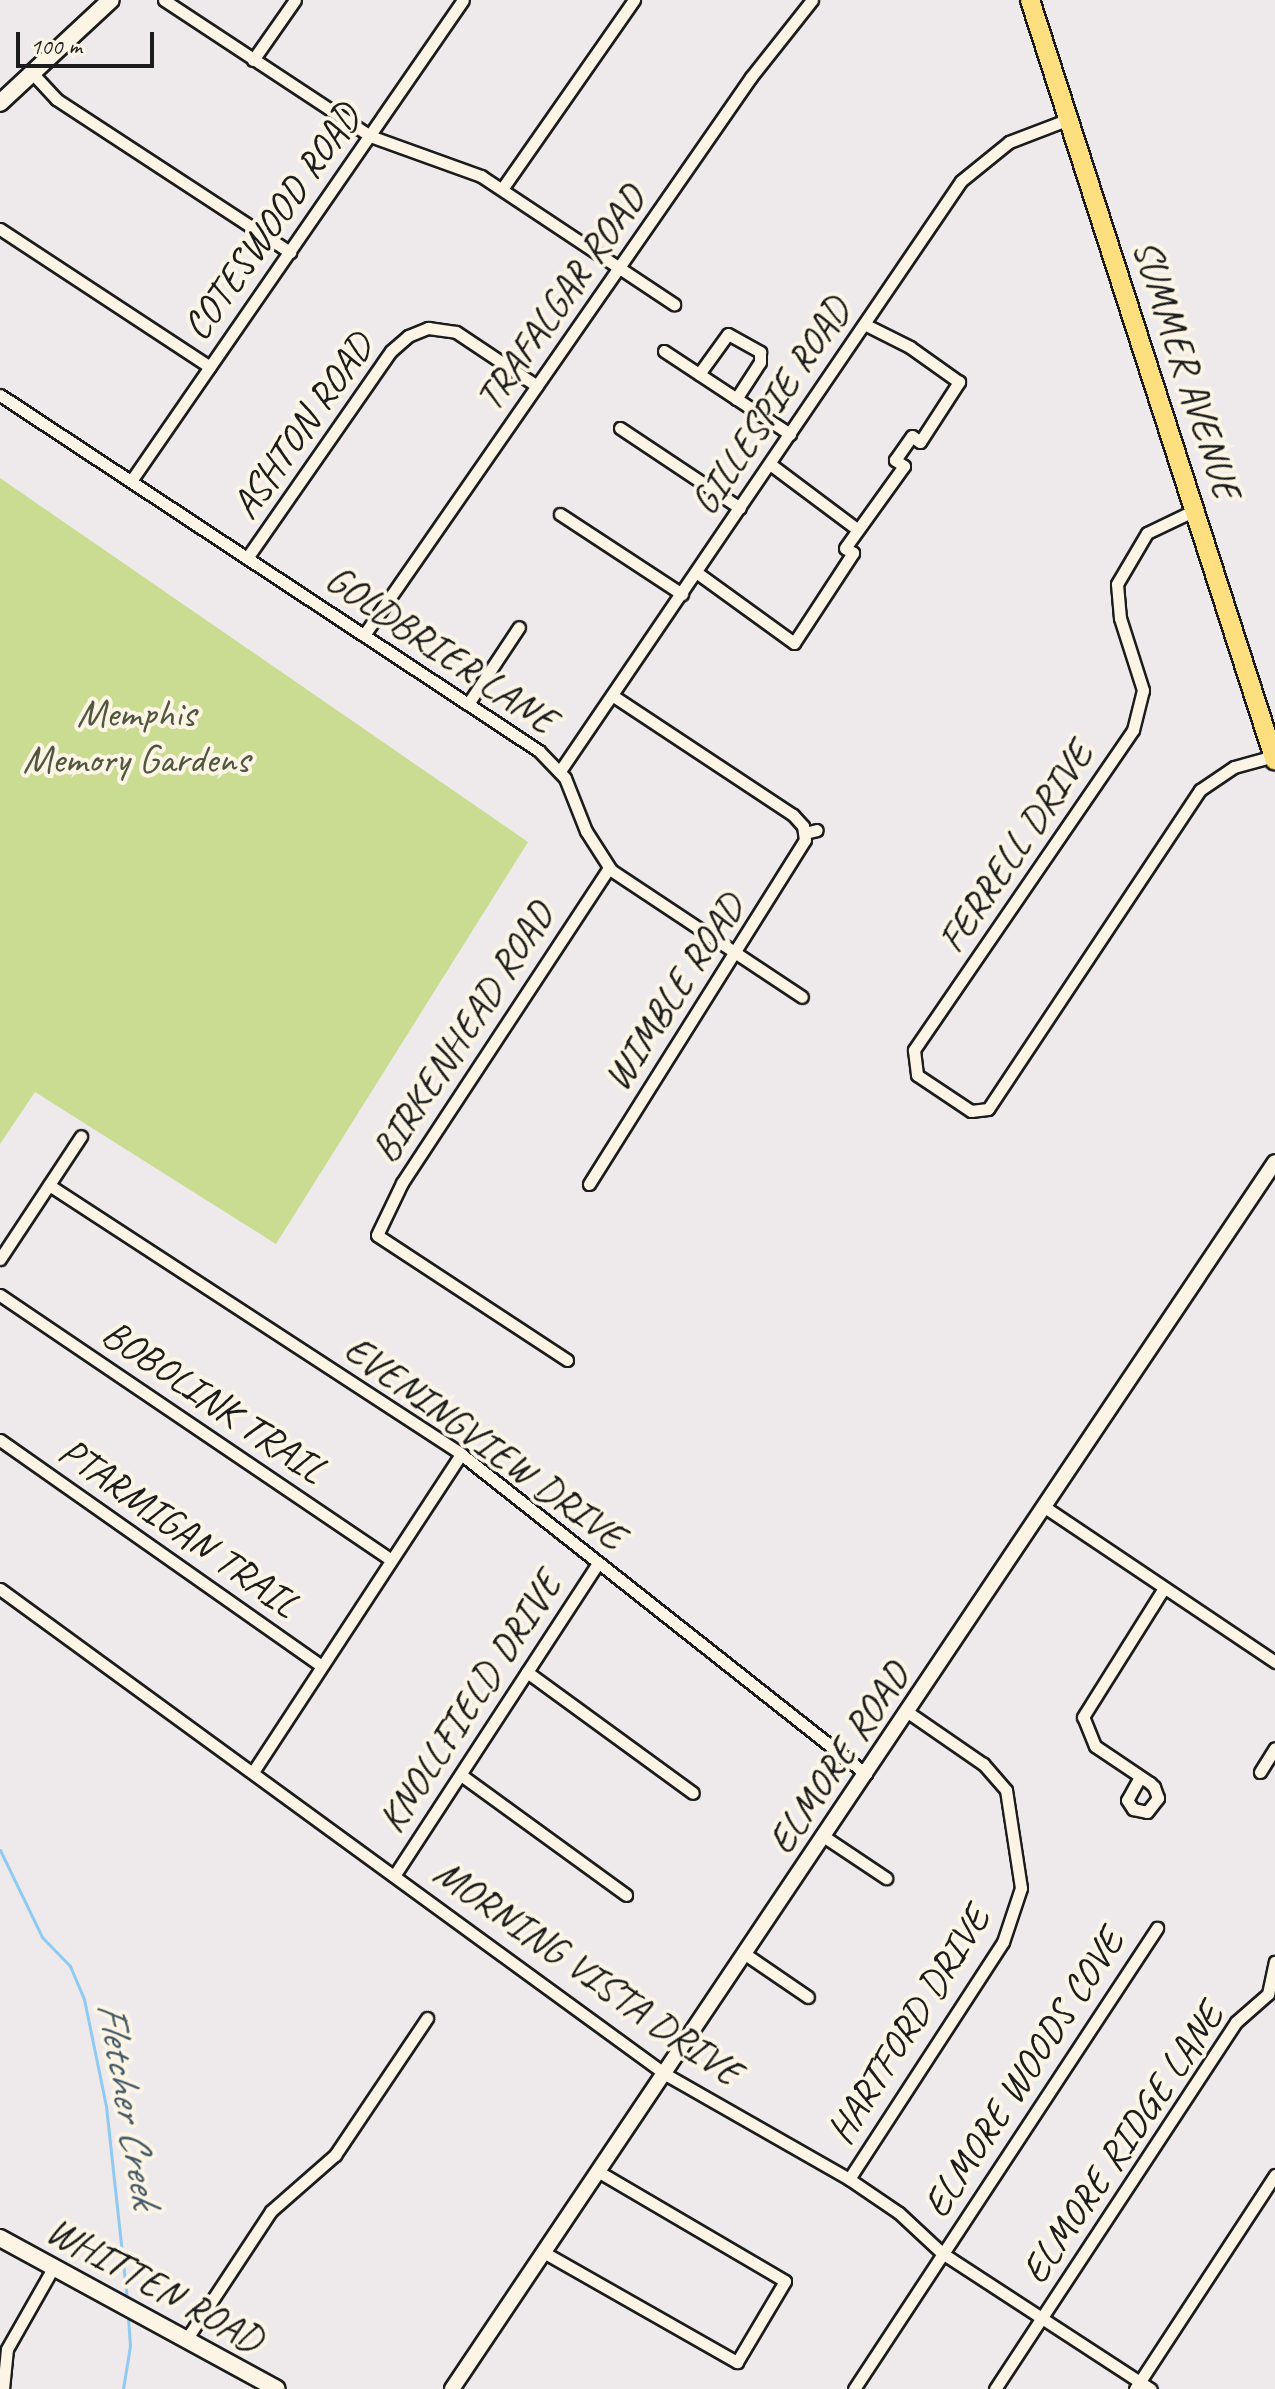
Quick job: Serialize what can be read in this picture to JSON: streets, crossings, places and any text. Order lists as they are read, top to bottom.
{
  "streets": {
    "main road": ["SUMMER AVENUE", "WHITTEN ROAD"],
    "street": [
      "COTESWOOD ROAD",
      "TRAFALGAR ROAD",
      "GILLESPIE ROAD",
      "ASHTON ROAD",
      "GOLDBRIER LANE",
      "FERRELL DRIVE",
      "WIMBLE ROAD",
      "BIRKENHEAD ROAD",
      "BOBOLINK TRAIL",
      "EVENINGVIEW DRIVE",
      "PTARMIGAN TRAIL",
      "KNOLLFIELD DRIVE",
      "ELMORE ROAD",
      "MORNING VISTA DRIVE",
      "HARTFORD DRIVE",
      "ELMORE WOODS COVE",
      "ELMORE RIDGE LANE"
    ]
  },
  "crossings": [
    ["COTESWOOD ROAD", "GOLDBRIER LANE"],
    ["TRAFALGAR ROAD", "ASHTON ROAD"],
    ["TRAFALGAR ROAD", "GOLDBRIER LANE"],
    ["SUMMER AVENUE", "GILLESPIE ROAD"],
    ["SUMMER AVENUE", "FERRELL DRIVE"],
    ["GILLESPIE ROAD", "GOLDBRIER LANE"],
    ["GILLESPIE ROAD", "WIMBLE ROAD"],
    ["ASHTON ROAD", "GOLDBRIER LANE"],
    ["GOLDBRIER LANE", "WIMBLE ROAD"],
    ["GOLDBRIER LANE", "BIRKENHEAD ROAD"],
    ["EVENINGVIEW DRIVE", "KNOLLFIELD DRIVE"],
    ["EVENINGVIEW DRIVE", "ELMORE ROAD"],
    ["KNOLLFIELD DRIVE", "MORNING VISTA DRIVE"],
    ["ELMORE ROAD", "MORNING VISTA DRIVE"],
    ["ELMORE ROAD", "HARTFORD DRIVE"],
    ["MORNING VISTA DRIVE", "HARTFORD DRIVE"],
    ["MORNING VISTA DRIVE", "ELMORE WOODS COVE"],
    ["MORNING VISTA DRIVE", "ELMORE RIDGE LANE"]
  ],
  "water": ["Fletcher Creek"],
  "parks": ["Memphis Memory Gardens"],
  "scale_bar": "100 m"
}
